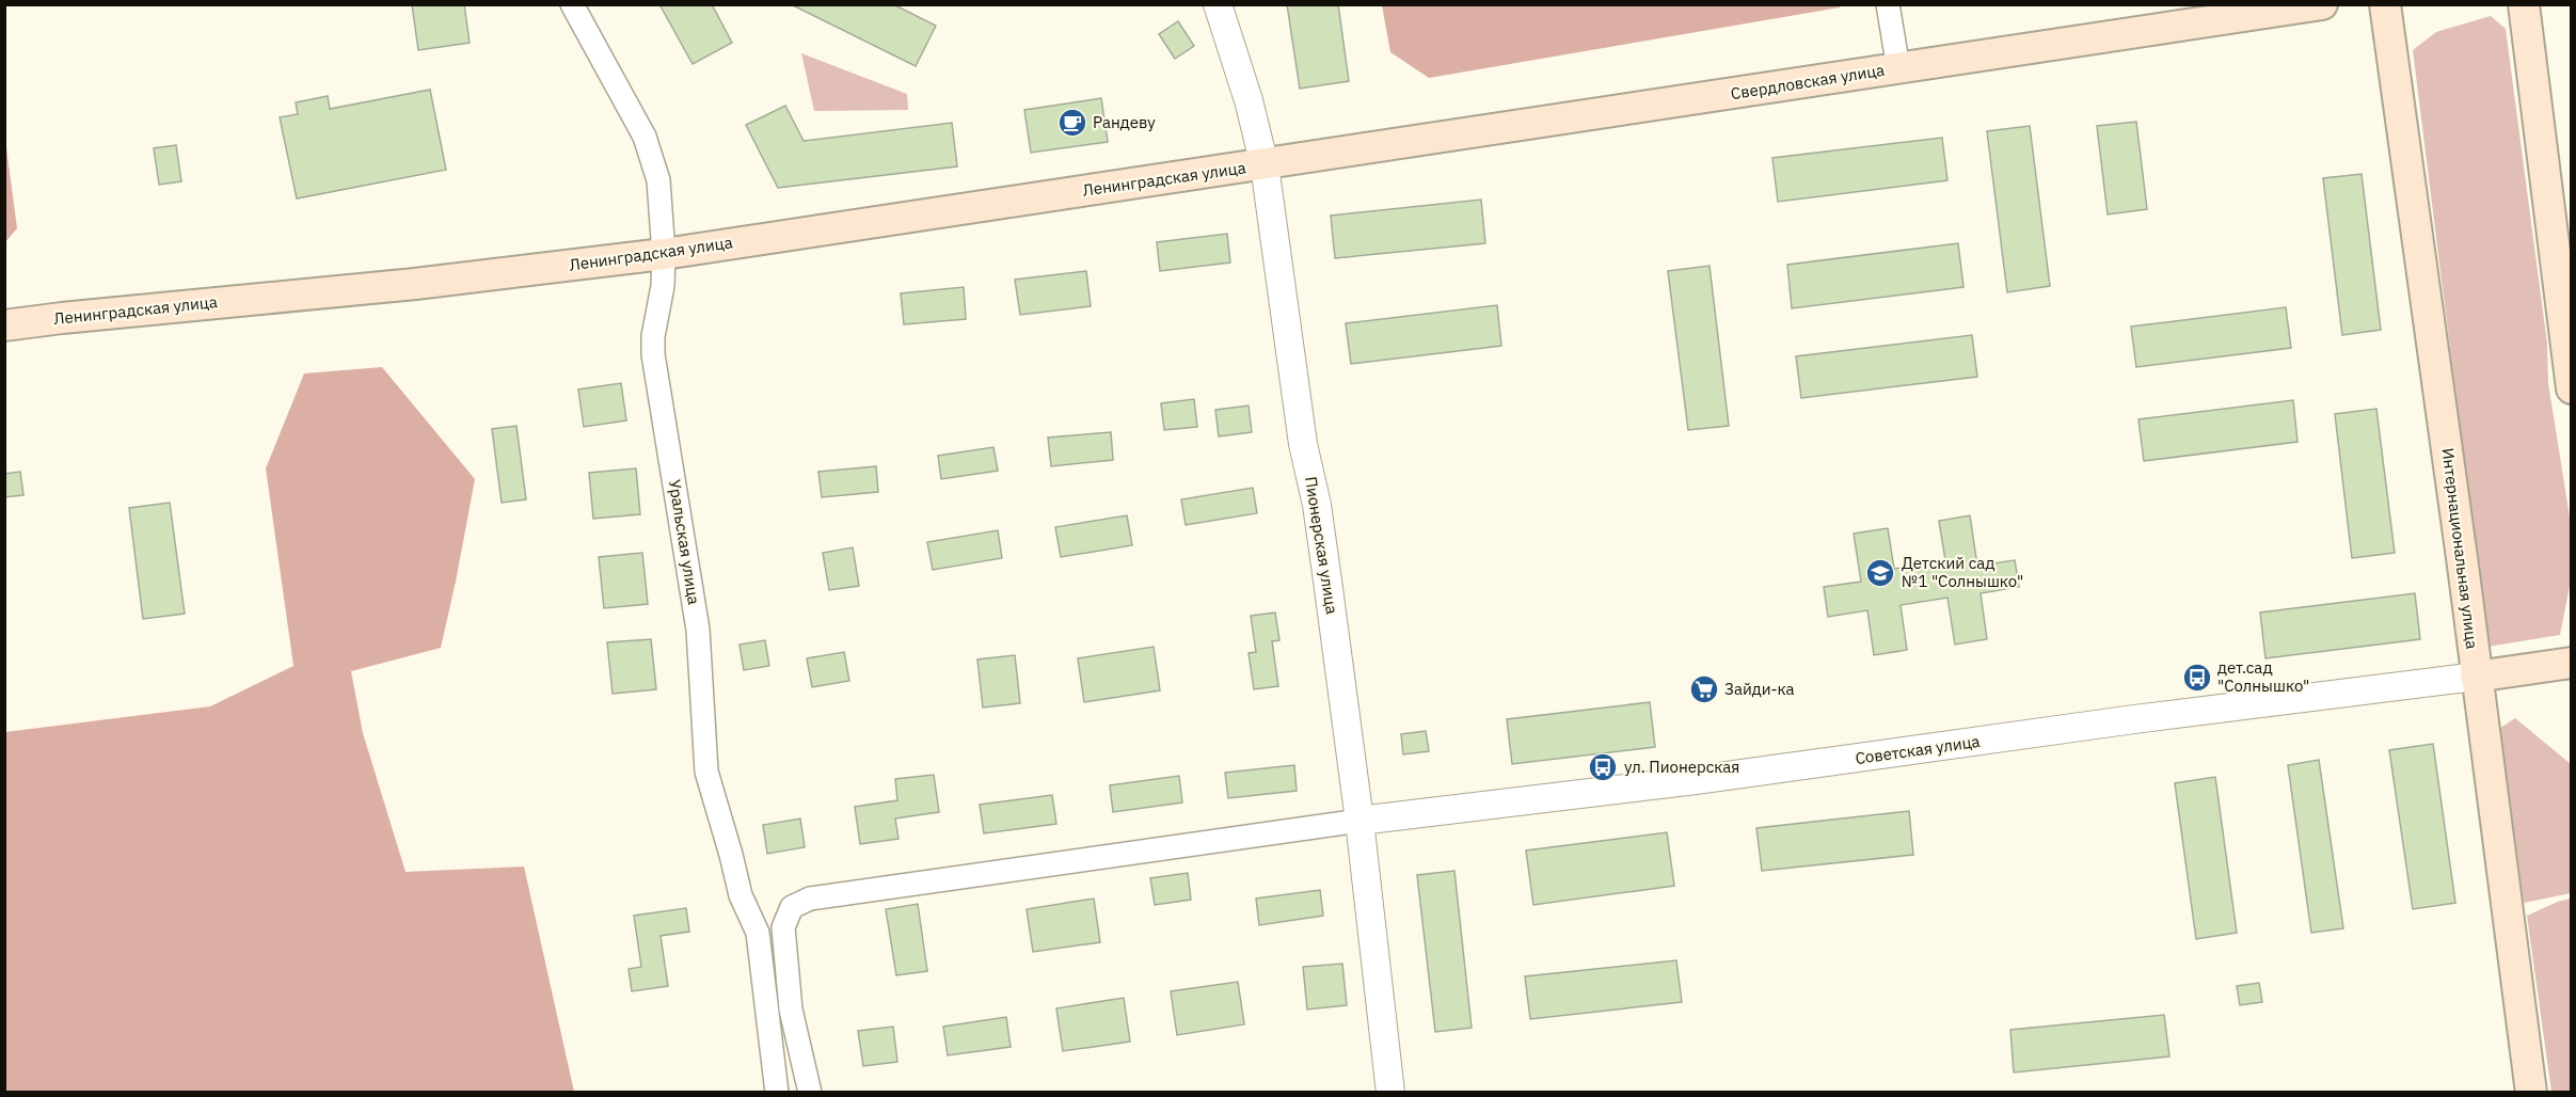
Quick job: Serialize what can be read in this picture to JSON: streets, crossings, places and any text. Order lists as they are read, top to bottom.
{
  "streets": {
    "main road": ["Свердловская улица", "Ленинградская улица", "Интернациональная улица"],
    "street": ["Уральская улица", "Пионерская улица", "Советская улица"]
  },
  "crossings": [
    ["Свердловская улица", "Ленинградская улица"],
    ["Ленинградская улица", "Уральская улица"],
    ["Ленинградская улица", "Пионерская улица"],
    ["Пионерская улица", "Советская улица"],
    ["Интернациональная улица", "Советская улица"]
  ],
  "places": {
    "cafe": ["Рандеву"],
    "school or university": ["Детский сад №1 \"Солнышко\""],
    "bus stop": ["дет.сад \"Солнышко\"", "ул. Пионерская"],
    "supermarket": ["Зайди-ка"]
  }
}
